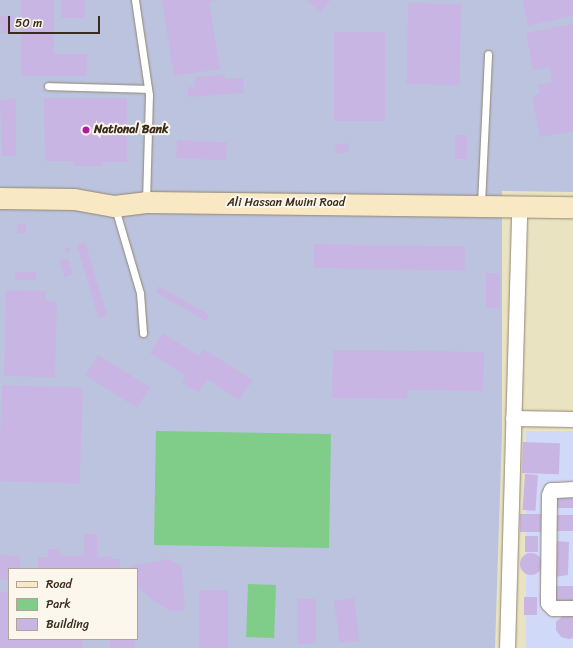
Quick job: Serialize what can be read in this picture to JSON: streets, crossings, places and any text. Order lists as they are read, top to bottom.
{
  "streets": {
    "main road": ["Ali Hassan Mwini Road"]
  },
  "places": ["National Bank"],
  "legend": ["Road", "Park", "Building"],
  "scale_bar": "50 m"
}
